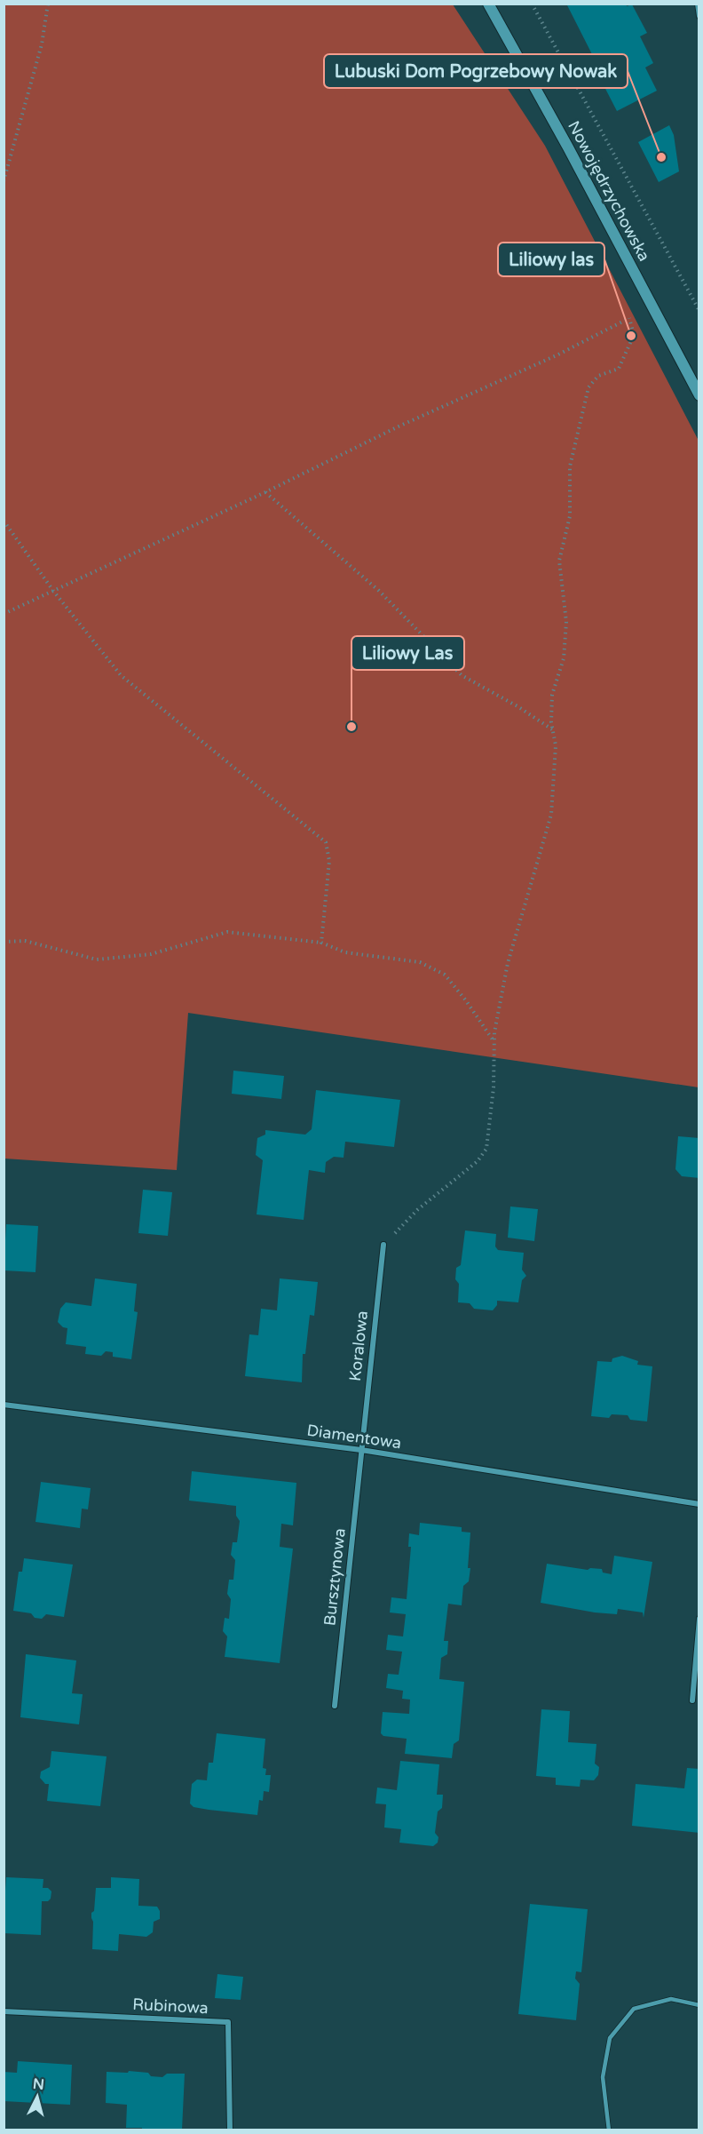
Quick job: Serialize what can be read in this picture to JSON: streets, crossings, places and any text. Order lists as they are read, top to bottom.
{
  "streets": {
    "street": [
      "Nowojędrzychowska",
      "Koralowa",
      "Diamentowa",
      "Bursztynowa",
      "Rubinowa"
    ]
  },
  "crossings": [
    ["Koralowa", "Diamentowa"],
    ["Koralowa", "Bursztynowa"],
    ["Diamentowa", "Bursztynowa"]
  ],
  "places": ["Lubuski Dom Pogrzebowy Nowak", "Liliowy las", "Liliowy Las"],
  "north": "top"
}
